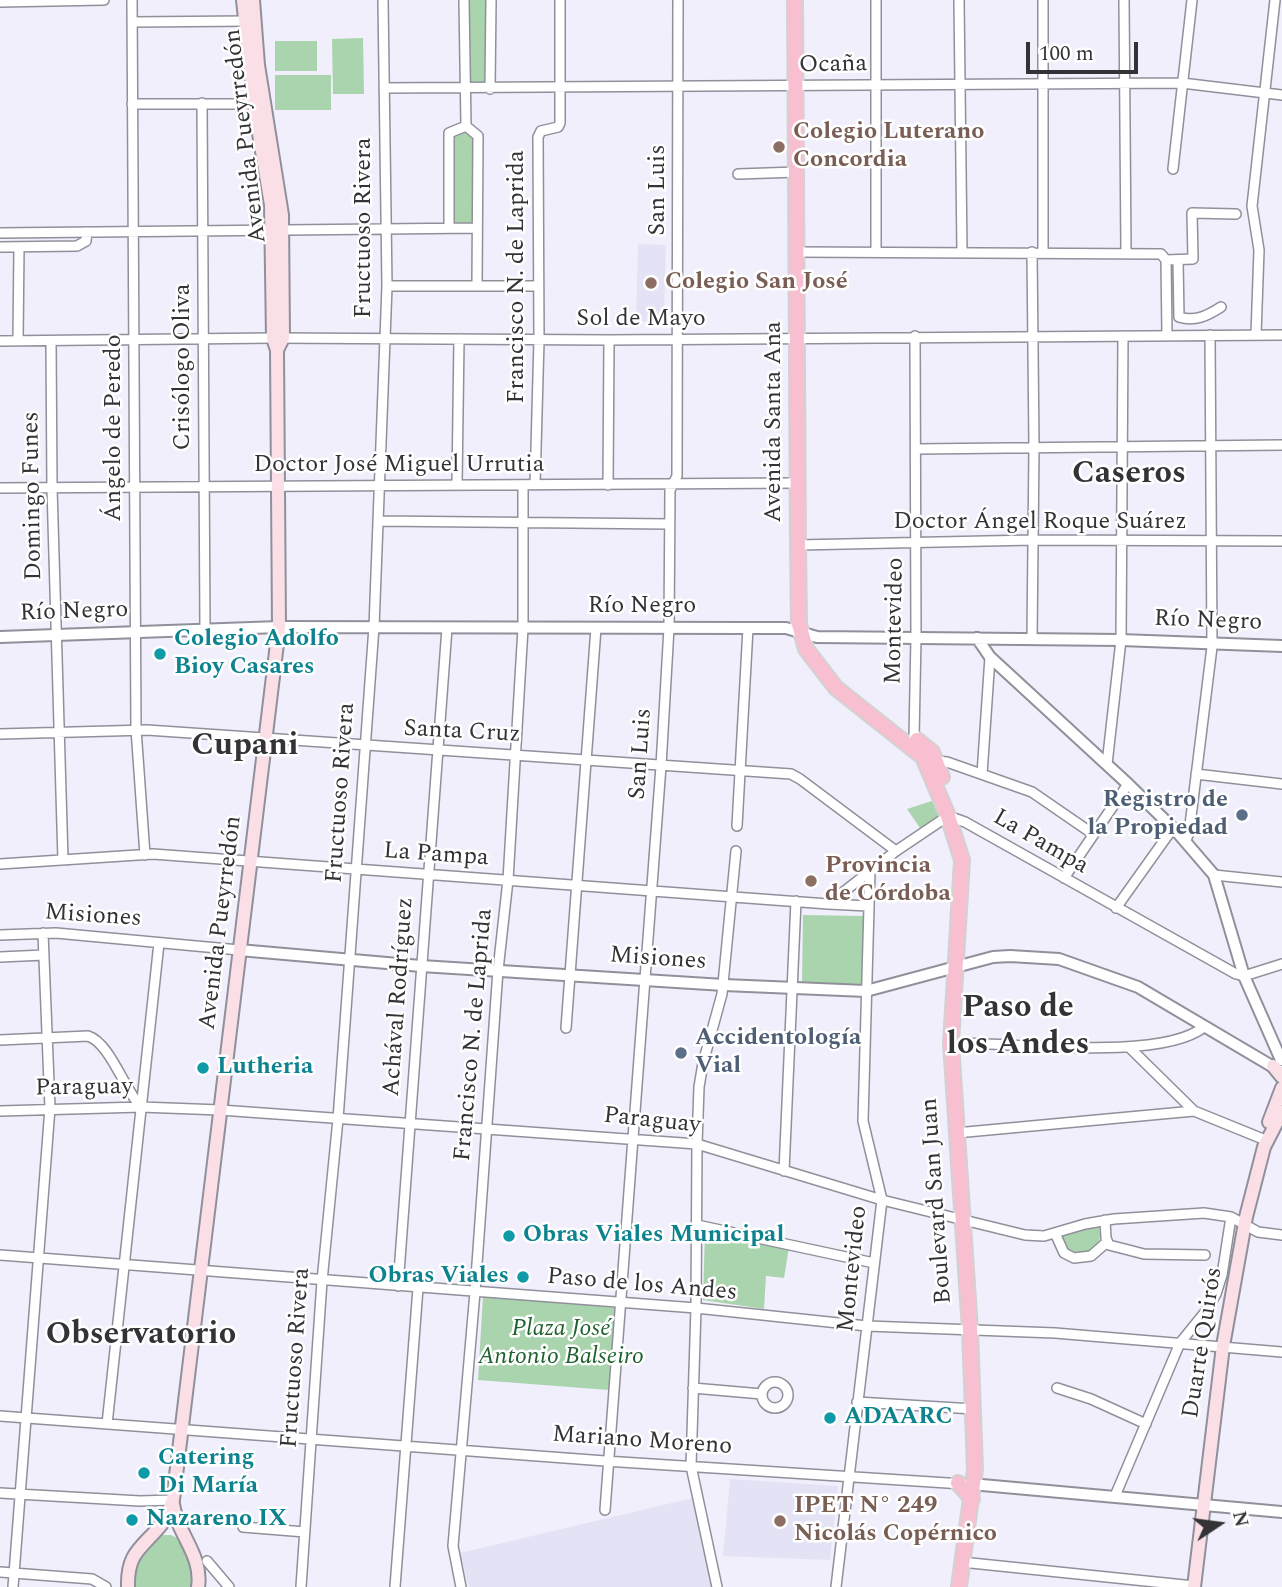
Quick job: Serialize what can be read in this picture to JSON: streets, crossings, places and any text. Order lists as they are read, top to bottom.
{
  "streets": {
    "main road": [
      "Avenida Pueyrredón",
      "Avenida Santa Ana",
      "Boulevard San Juan",
      "Duarte Quirós"
    ],
    "street": [
      "Ocaña",
      "San Luis",
      "Fructuoso Rivera",
      "Francisco N. de Laprida",
      "Sol de Mayo",
      "Crisólogo Oliva",
      "Ángelo de Peredo",
      "Doctor José Miguel Urrutia",
      "Domingo Funes",
      "Doctor Ángel Roque Suárez",
      "Río Negro",
      "Montevideo",
      "Santa Cruz",
      "La Pampa",
      "Misiones",
      "Achával Rodríguez",
      "Paraguay",
      "Paso de los Andes",
      "Mariano Moreno"
    ]
  },
  "crossings": [
    ["Ocaña", "San Luis"],
    ["Ocaña", "Fructuoso Rivera"],
    ["Ocaña", "Francisco N. de Laprida"],
    ["Ocaña", "Avenida Santa Ana"],
    ["Avenida Pueyrredón", "Sol de Mayo"],
    ["Avenida Pueyrredón", "Doctor José Miguel Urrutia"],
    ["Avenida Pueyrredón", "Río Negro"],
    ["Avenida Pueyrredón", "Santa Cruz"],
    ["Avenida Pueyrredón", "La Pampa"],
    ["Avenida Pueyrredón", "Misiones"],
    ["Avenida Pueyrredón", "Paraguay"],
    ["Avenida Pueyrredón", "Paso de los Andes"],
    ["Avenida Pueyrredón", "Mariano Moreno"],
    ["San Luis", "Sol de Mayo"],
    ["San Luis", "Doctor José Miguel Urrutia"],
    ["San Luis", "Río Negro"],
    ["San Luis", "Santa Cruz"],
    ["San Luis", "La Pampa"],
    ["San Luis", "Misiones"],
    ["San Luis", "Paraguay"],
    ["San Luis", "Paso de los Andes"],
    ["San Luis", "Mariano Moreno"],
    ["Fructuoso Rivera", "Sol de Mayo"],
    ["Fructuoso Rivera", "Doctor José Miguel Urrutia"],
    ["Fructuoso Rivera", "Río Negro"],
    ["Fructuoso Rivera", "Santa Cruz"],
    ["Fructuoso Rivera", "La Pampa"],
    ["Fructuoso Rivera", "Misiones"],
    ["Fructuoso Rivera", "Paraguay"],
    ["Fructuoso Rivera", "Paso de los Andes"],
    ["Fructuoso Rivera", "Mariano Moreno"],
    ["Francisco N. de Laprida", "Sol de Mayo"],
    ["Francisco N. de Laprida", "Doctor José Miguel Urrutia"],
    ["Francisco N. de Laprida", "Río Negro"],
    ["Francisco N. de Laprida", "Santa Cruz"],
    ["Francisco N. de Laprida", "La Pampa"],
    ["Francisco N. de Laprida", "Misiones"],
    ["Francisco N. de Laprida", "Paraguay"],
    ["Francisco N. de Laprida", "Paso de los Andes"],
    ["Francisco N. de Laprida", "Mariano Moreno"],
    ["Sol de Mayo", "Crisólogo Oliva"],
    ["Sol de Mayo", "Avenida Santa Ana"],
    ["Sol de Mayo", "Ángelo de Peredo"],
    ["Sol de Mayo", "Domingo Funes"],
    ["Sol de Mayo", "Montevideo"],
    ["Crisólogo Oliva", "Doctor José Miguel Urrutia"],
    ["Crisólogo Oliva", "Río Negro"],
    ["Avenida Santa Ana", "Doctor José Miguel Urrutia"],
    ["Avenida Santa Ana", "Doctor Ángel Roque Suárez"],
    ["Avenida Santa Ana", "Río Negro"],
    ["Avenida Santa Ana", "Boulevard San Juan"],
    ["Ángelo de Peredo", "Doctor José Miguel Urrutia"],
    ["Ángelo de Peredo", "Río Negro"],
    ["Ángelo de Peredo", "Santa Cruz"],
    ["Ángelo de Peredo", "La Pampa"],
    ["Doctor José Miguel Urrutia", "Domingo Funes"],
    ["Domingo Funes", "Río Negro"],
    ["Domingo Funes", "Santa Cruz"],
    ["Domingo Funes", "La Pampa"],
    ["Doctor Ángel Roque Suárez", "Montevideo"],
    ["Río Negro", "Montevideo"],
    ["Río Negro", "Achával Rodríguez"],
    ["Río Negro", "Boulevard San Juan"],
    ["Montevideo", "La Pampa"],
    ["Montevideo", "Misiones"],
    ["Montevideo", "Paraguay"],
    ["Montevideo", "Boulevard San Juan"],
    ["Montevideo", "Paso de los Andes"],
    ["Montevideo", "Mariano Moreno"],
    ["Santa Cruz", "Achával Rodríguez"],
    ["La Pampa", "Achával Rodríguez"],
    ["La Pampa", "Boulevard San Juan"],
    ["Misiones", "Achával Rodríguez"],
    ["Misiones", "Boulevard San Juan"],
    ["Achával Rodríguez", "Paraguay"],
    ["Achával Rodríguez", "Paso de los Andes"],
    ["Paraguay", "Boulevard San Juan"],
    ["Paraguay", "Duarte Quirós"],
    ["Boulevard San Juan", "Paso de los Andes"],
    ["Paso de los Andes", "Duarte Quirós"]
  ],
  "districts": [
    "Caseros",
    "Cupani",
    "Paso de los Andes",
    "Observatorio"
  ],
  "parks": ["Plaza José Antonio Balseiro"],
  "places": [
    "Colegio Luterano Concordia",
    "Colegio San José",
    "Colegio Adolfo Bioy Casares",
    "Registro de la Propiedad",
    "Provincia de Córdoba",
    "Accidentología Vial",
    "Lutheria",
    "Obras Viales Municipal",
    "Obras Viales",
    "ADAARC",
    "Catering Di María",
    "Nazareno IX",
    "IPET N° 249 Nicolás Copérnico"
  ],
  "scale_bar": "100 m",
  "north": "right"
}
